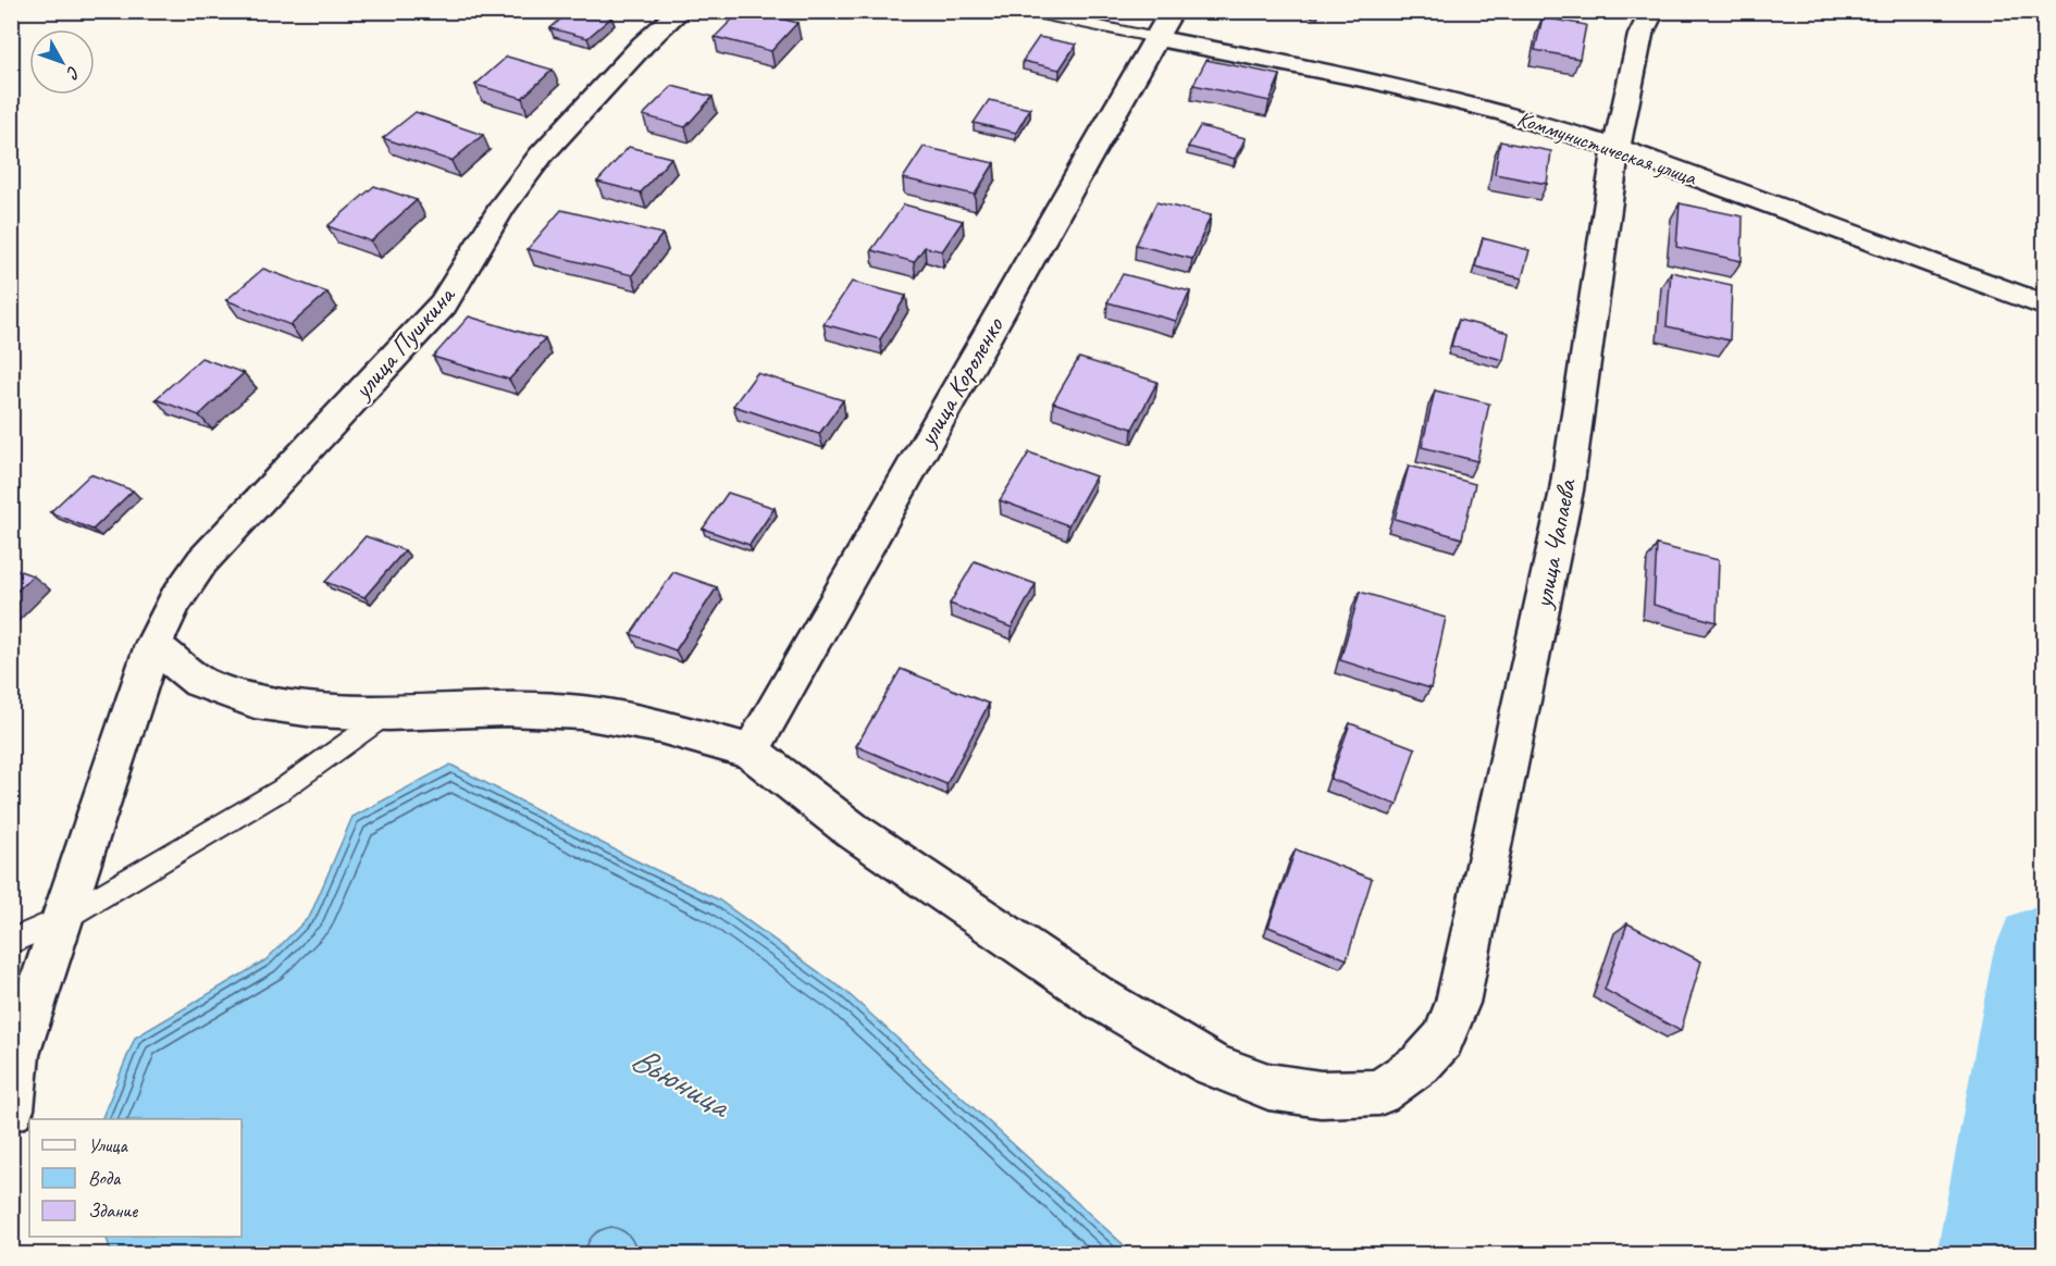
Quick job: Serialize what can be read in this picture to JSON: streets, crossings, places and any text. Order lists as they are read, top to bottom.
{
  "streets": {
    "street": [
      "Коммунистическая улица",
      "улица Пушкина",
      "улица Короленко",
      "улица Чапаева"
    ]
  },
  "crossings": [
    ["Коммунистическая улица", "улица Короленко"],
    ["Коммунистическая улица", "улица Чапаева"],
    ["улица Короленко", "улица Чапаева"]
  ],
  "water": ["Вьюница"],
  "legend": ["Улица", "Вода", "Здание"],
  "north": "bottom right"
}
